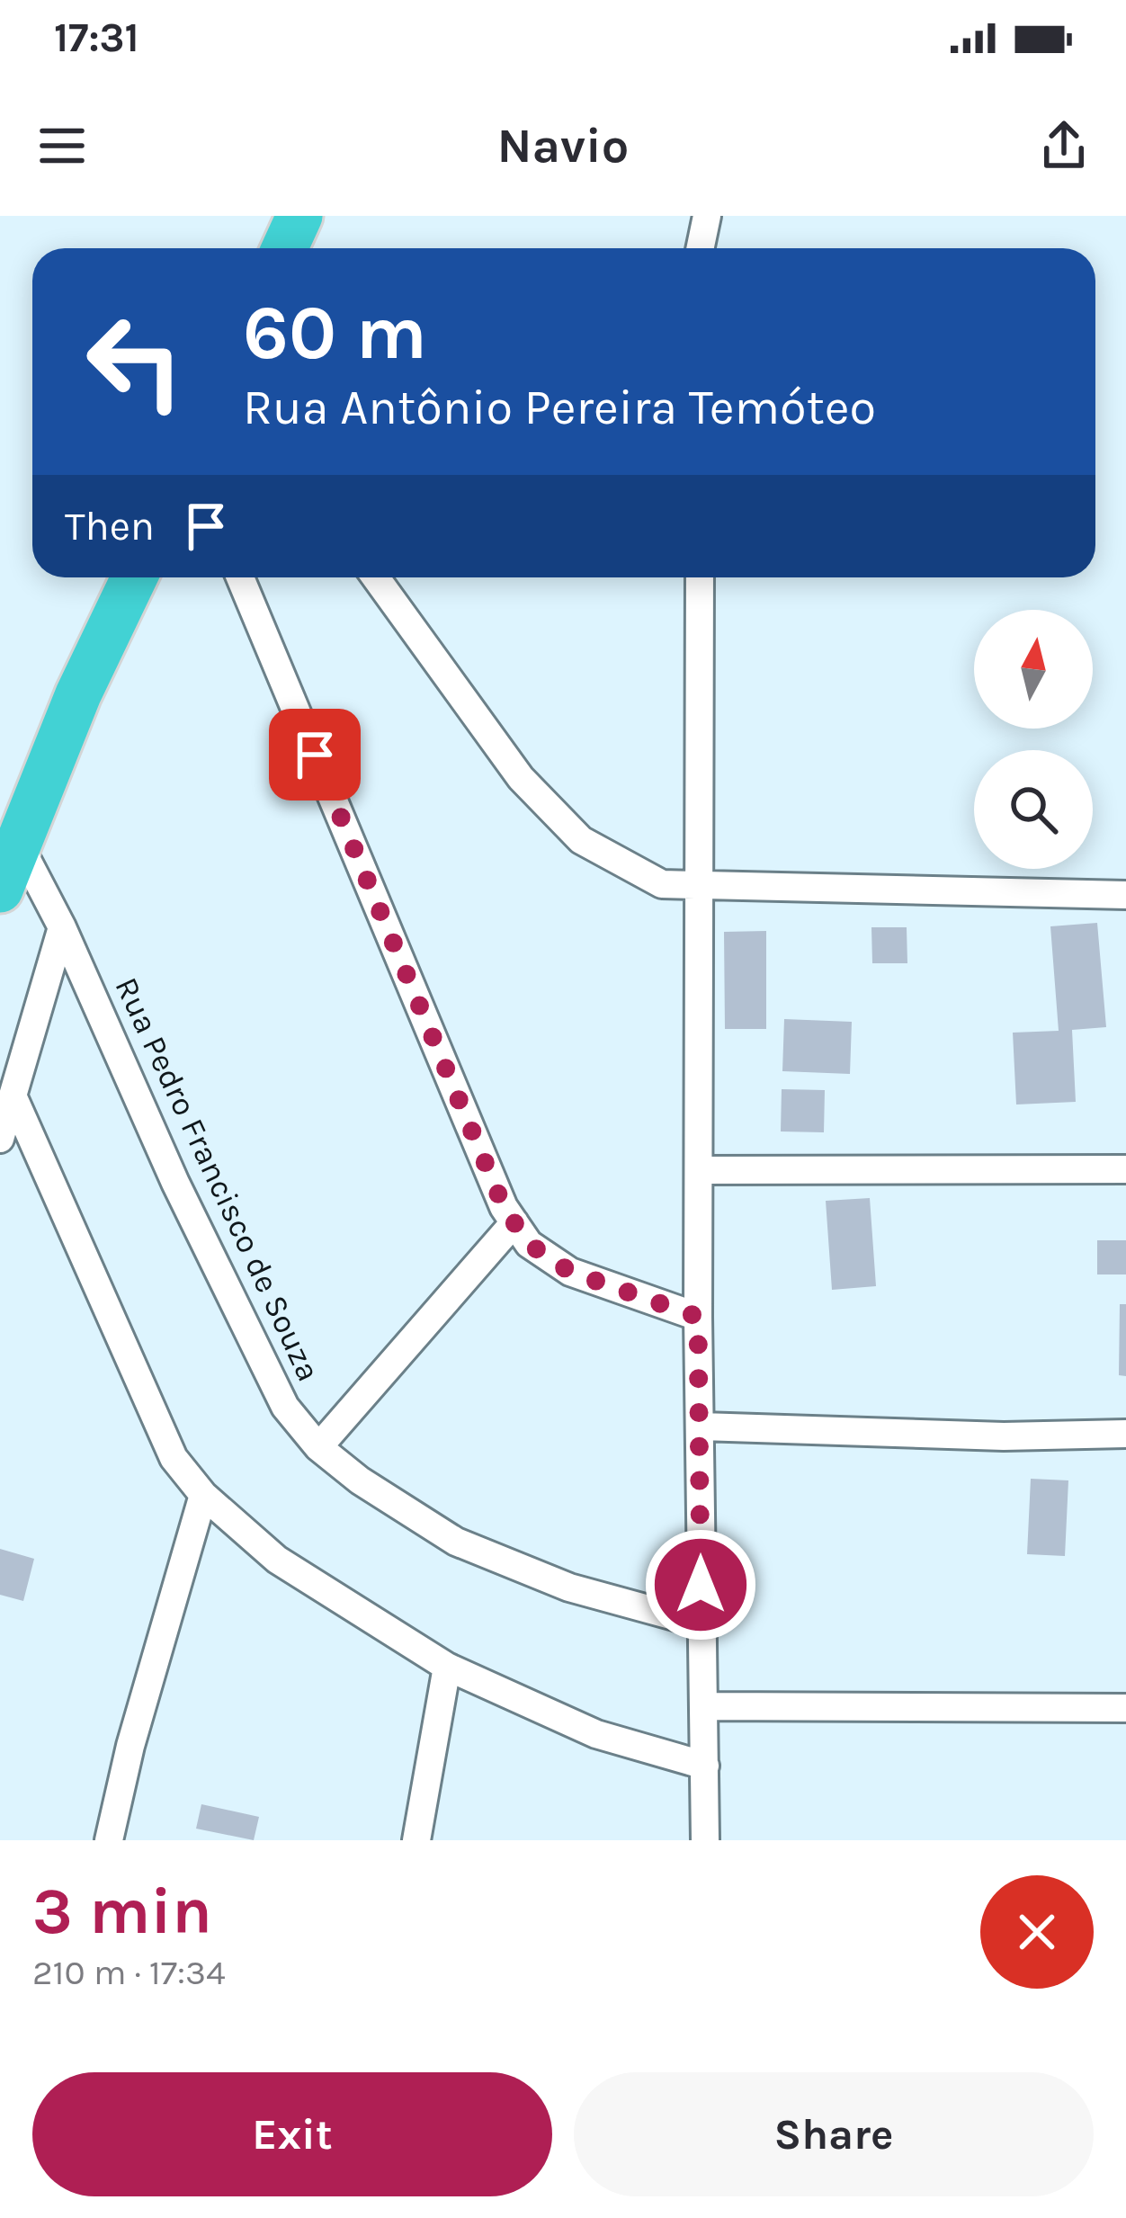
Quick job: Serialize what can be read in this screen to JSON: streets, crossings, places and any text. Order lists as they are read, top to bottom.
{
  "streets": {
    "street": ["Rua Pedro Francisco de Souza"]
  },
  "north": "top",
  "page": {
    "status": "17:31",
    "header": "Navio",
    "turn": ["60 m", "Rua Antônio Pereira Temóteo"],
    "then": "Then",
    "heading": ["3 min", "210 m · 17:34"],
    "buttons": ["Exit", "Share"]
  }
}
